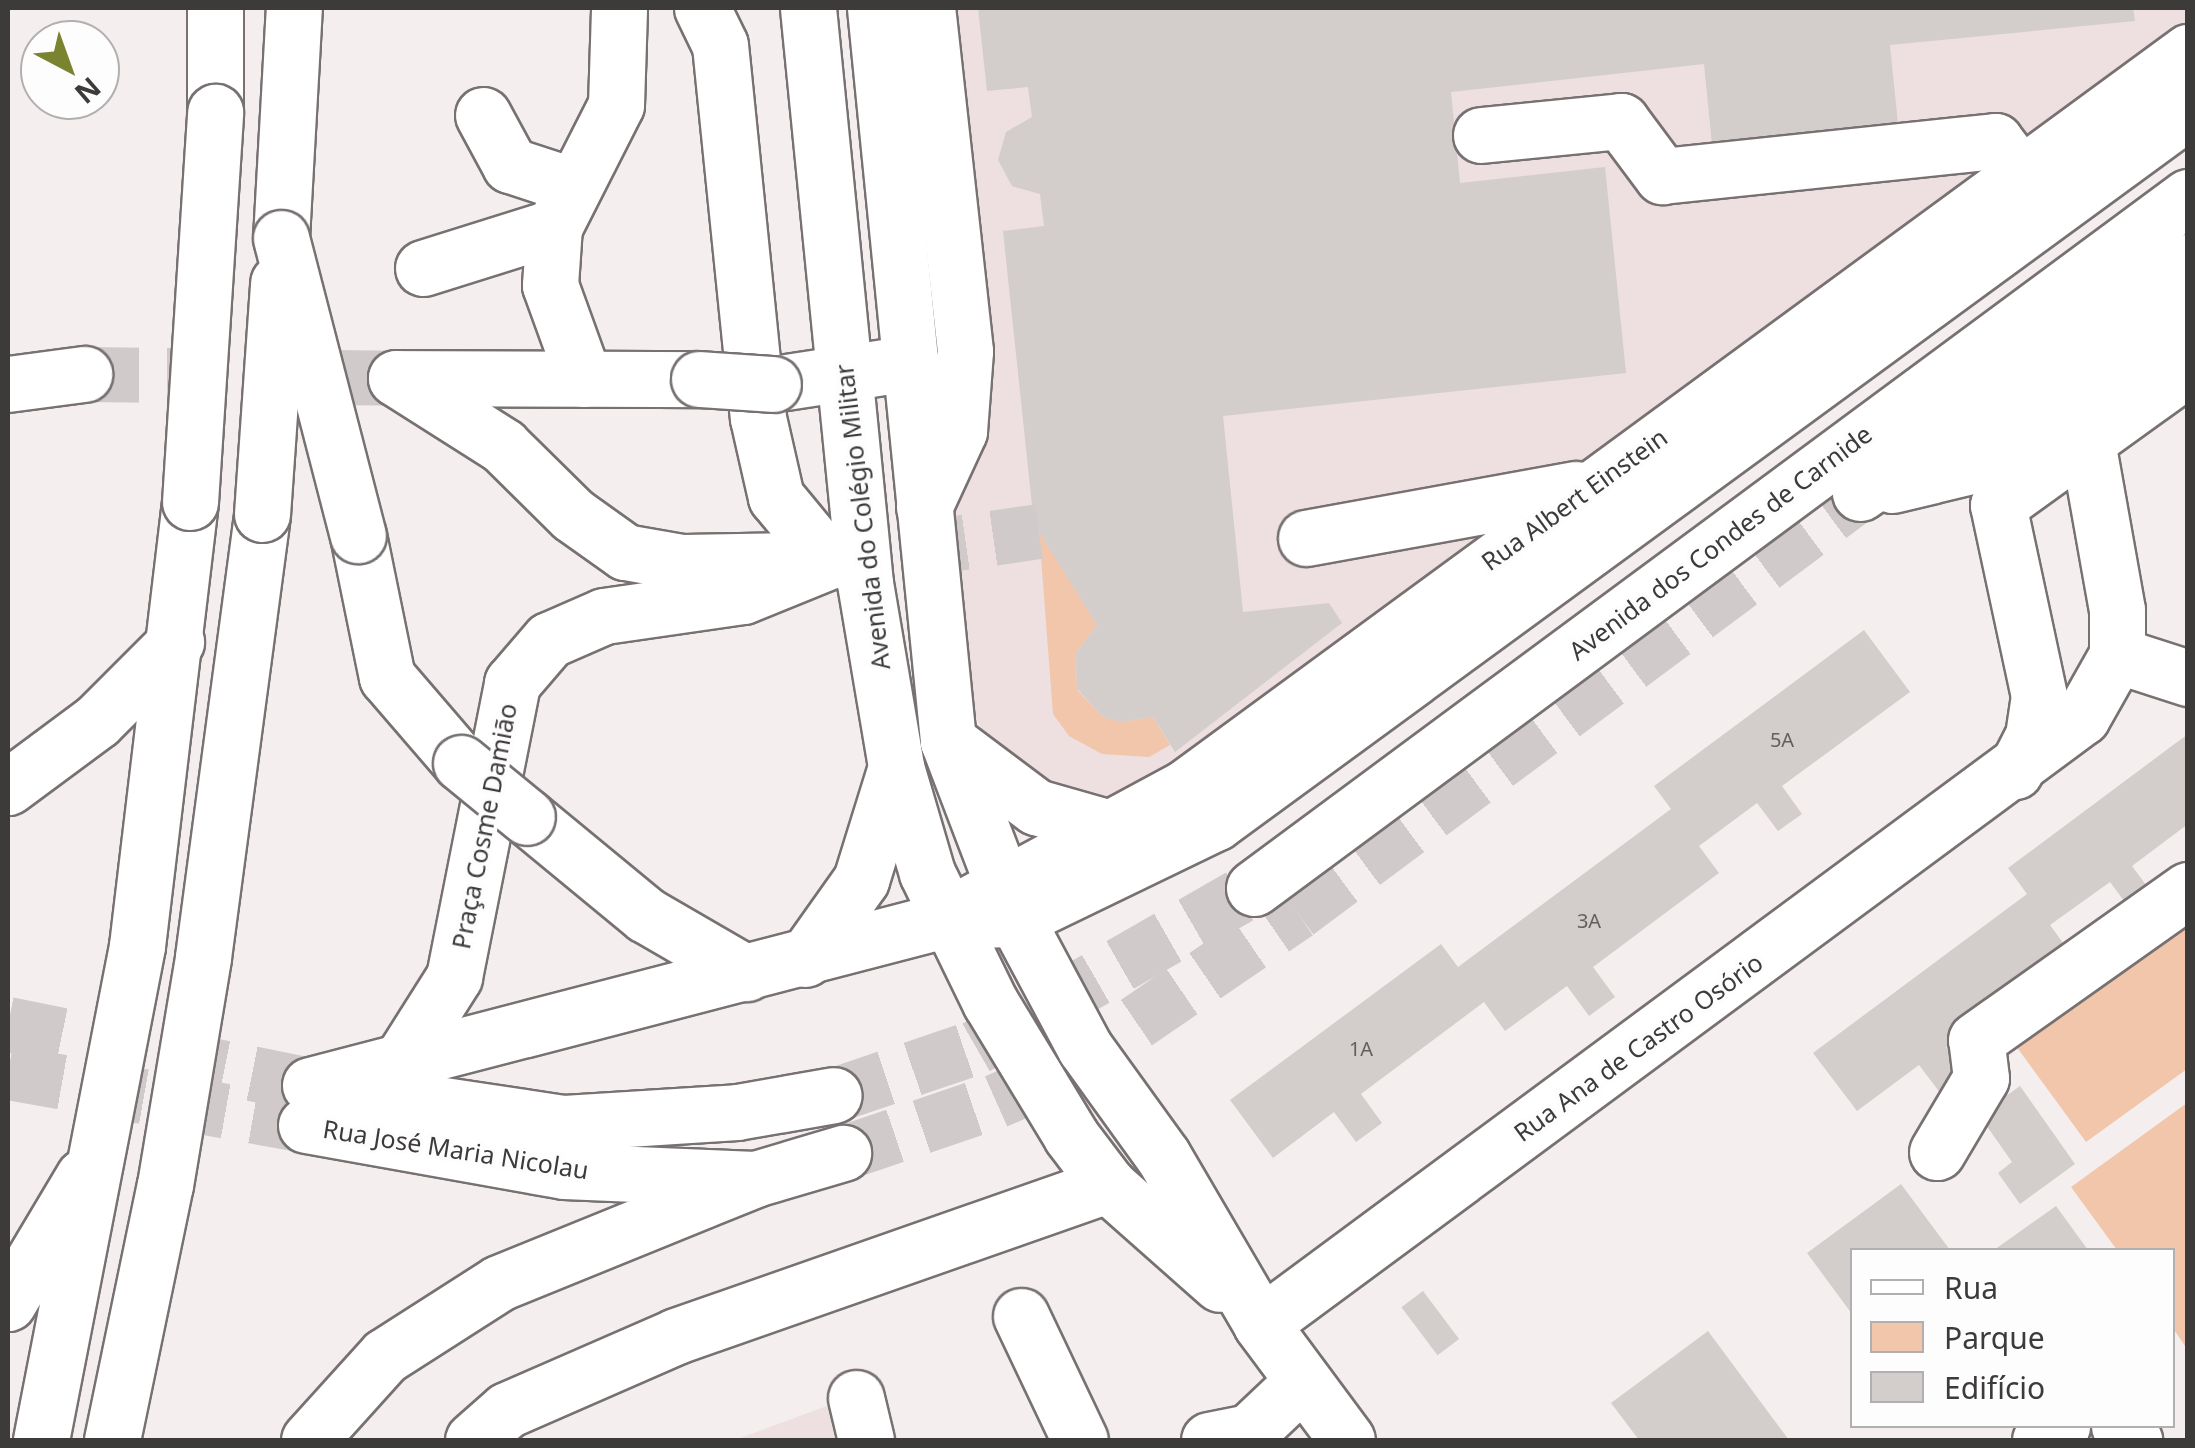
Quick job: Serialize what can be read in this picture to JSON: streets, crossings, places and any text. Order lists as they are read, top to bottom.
{
  "streets": {
    "main road": [
      "Rua Albert Einstein",
      "Avenida do Colégio Militar",
      "Avenida dos Condes de Carnide",
      "Praça Cosme Damião",
      "Rua Ana de Castro Osório",
      "Rua José Maria Nicolau"
    ]
  },
  "crossings": [
    ["Rua Albert Einstein", "Avenida do Colégio Militar"],
    ["Rua Albert Einstein", "Praça Cosme Damião"],
    ["Rua Albert Einstein", "Rua José Maria Nicolau"],
    ["Avenida do Colégio Militar", "Rua Ana de Castro Osório"]
  ],
  "house_numbers": ["5A", "3A", "1A"],
  "legend": ["Rua", "Parque", "Edifício"],
  "north": "bottom right"
}
